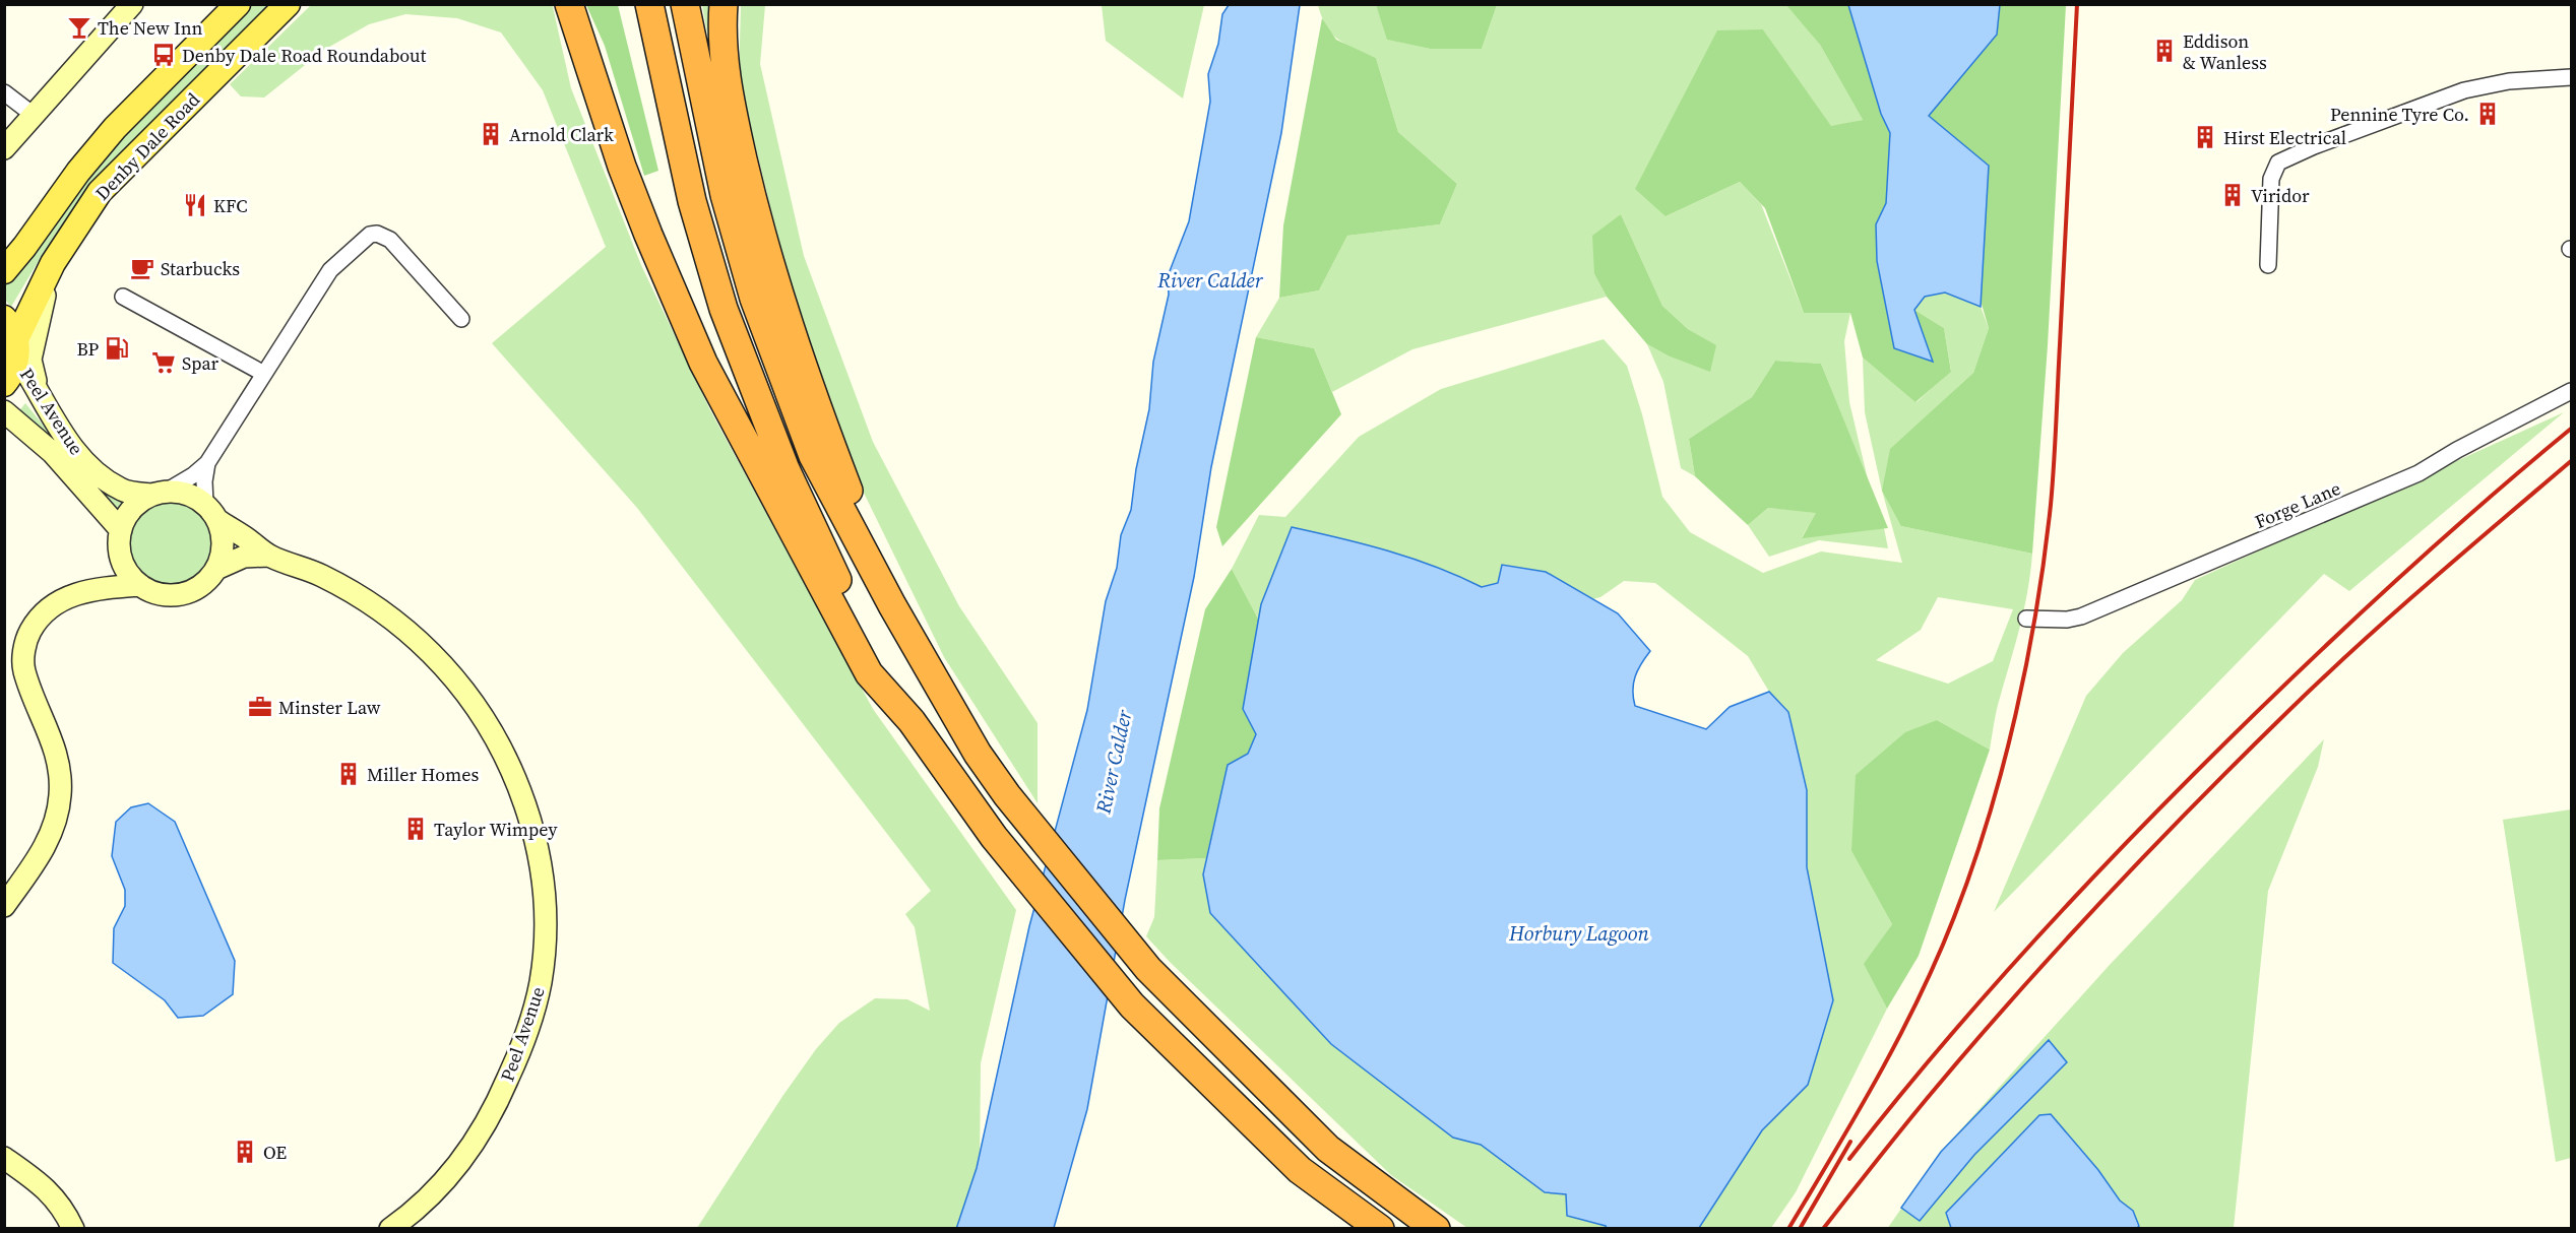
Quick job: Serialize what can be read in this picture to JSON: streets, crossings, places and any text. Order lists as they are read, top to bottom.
{
  "streets": {
    "main road": ["Denby Dale Road"],
    "street": ["Peel Avenue", "Forge Lane"]
  },
  "crossings": [
    ["Denby Dale Road", "Peel Avenue"]
  ],
  "water": ["River Calder", "Horbury Lagoon"],
  "places": {
    "bar": ["The New Inn"],
    "building": [
      "Eddison & Wanless",
      "Pennine Tyre Co.",
      "Arnold Clark",
      "Hirst Electrical",
      "Viridor",
      "Miller Homes",
      "Taylor Wimpey",
      "OE"
    ],
    "bus stop": ["Denby Dale Road Roundabout"],
    "restaurant": ["KFC"],
    "cafe": ["Starbucks"],
    "fuel station": ["BP"],
    "supermarket": ["Spar"],
    "office": ["Minster Law"]
  }
}
